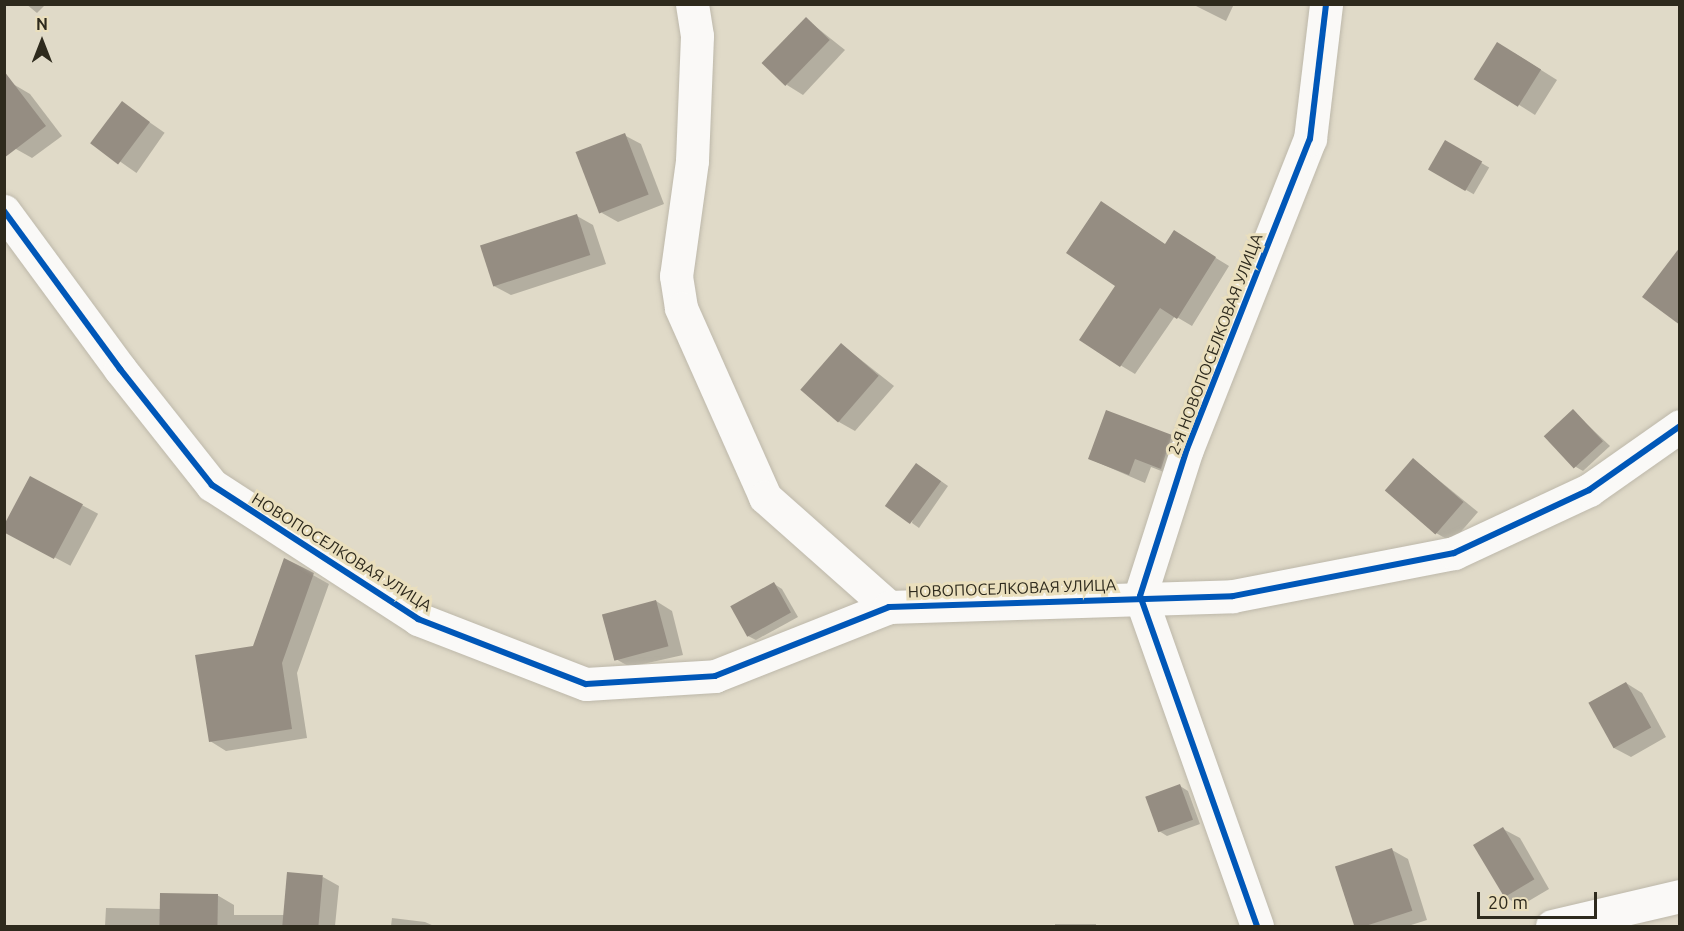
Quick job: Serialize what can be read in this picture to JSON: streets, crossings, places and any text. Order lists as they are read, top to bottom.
{
  "streets": {
    "street": ["2-Я НОВОПОСЕЛКОВАЯ УЛИЦА", "НОВОПОСЕЛКОВАЯ УЛИЦА"]
  },
  "crossings": [
    ["2-Я НОВОПОСЕЛКОВАЯ УЛИЦА", "НОВОПОСЕЛКОВАЯ УЛИЦА"]
  ],
  "scale_bar": "20 m",
  "north": "top"
}
